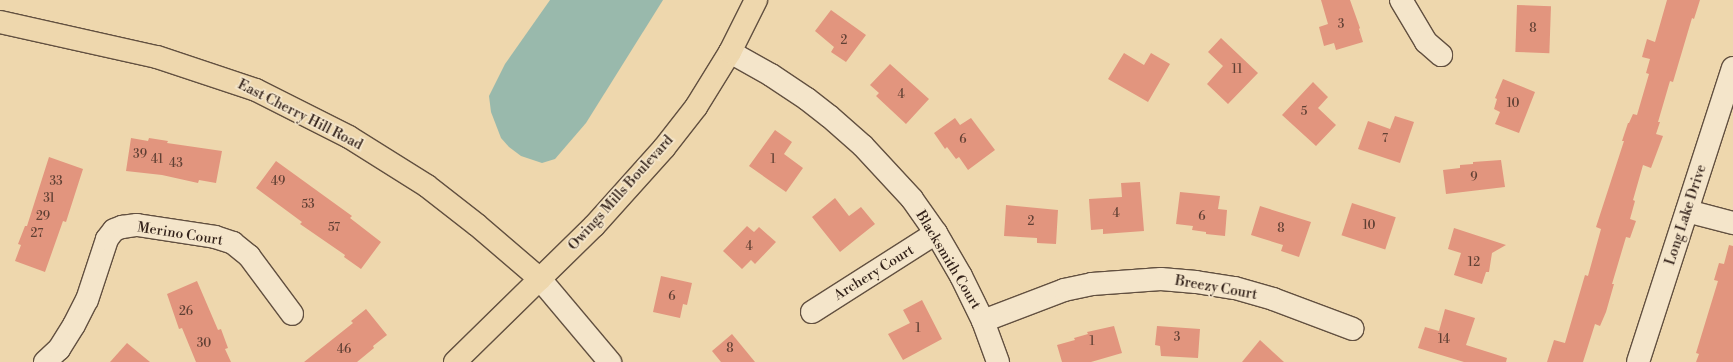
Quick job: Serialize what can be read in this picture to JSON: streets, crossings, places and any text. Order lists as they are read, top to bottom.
{
  "streets": {
    "main road": ["East Cherry Hill Road", "Owings Mills Boulevard"],
    "street": [
      "Long Lake Drive",
      "Merino Court",
      "Blacksmith Court",
      "Archery Court",
      "Breezy Court"
    ]
  },
  "crossings": [
    ["East Cherry Hill Road", "Owings Mills Boulevard"],
    ["Owings Mills Boulevard", "Blacksmith Court"],
    ["Blacksmith Court", "Archery Court"],
    ["Blacksmith Court", "Breezy Court"]
  ],
  "house_numbers": [
    "3",
    "8",
    "2",
    "11",
    "4",
    "10",
    "5",
    "7",
    "6",
    "39",
    "41",
    "1",
    "43",
    "9",
    "33",
    "49",
    "31",
    "53",
    "4",
    "29",
    "6",
    "2",
    "10",
    "57",
    "8",
    "27",
    "4",
    "12",
    "6",
    "26",
    "1",
    "3",
    "14",
    "1",
    "30",
    "8",
    "46"
  ]
}
